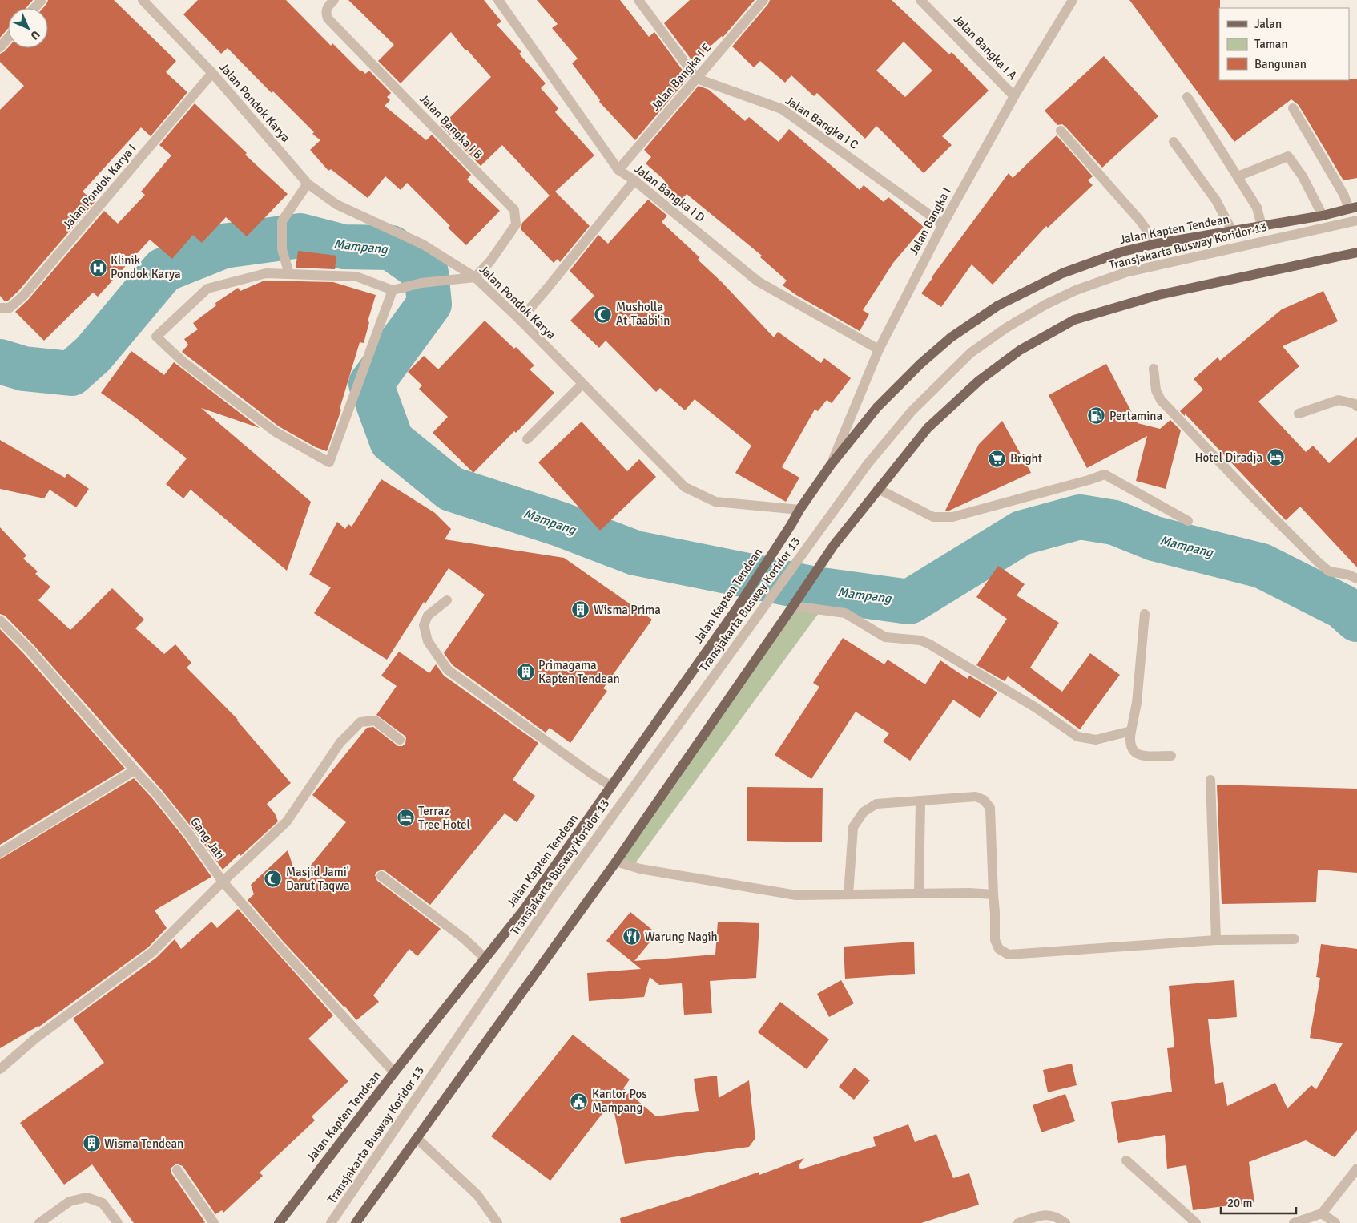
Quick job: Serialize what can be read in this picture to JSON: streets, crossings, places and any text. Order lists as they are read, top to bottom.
{
  "streets": {
    "main road": ["Jalan Kapten Tendean"],
    "street": [
      "Jalan Bangka I A",
      "Jalan Bangka I E",
      "Jalan Pondok Karya",
      "Jalan Bangka I C",
      "Jalan Bangka I B",
      "Jalan Pondok Karya I",
      "Jalan Bangka I D",
      "Jalan Bangka I",
      "Transjakarta Busway Koridor 13",
      "Gang Jati"
    ]
  },
  "crossings": [
    ["Jalan Bangka I A", "Jalan Bangka I"],
    ["Jalan Bangka I E", "Jalan Bangka I C"],
    ["Jalan Bangka I E", "Jalan Bangka I D"],
    ["Jalan Pondok Karya", "Jalan Bangka I B"],
    ["Jalan Pondok Karya", "Jalan Pondok Karya I"],
    ["Jalan Pondok Karya", "Jalan Kapten Tendean"],
    ["Jalan Bangka I C", "Jalan Bangka I"],
    ["Jalan Bangka I D", "Jalan Bangka I"],
    ["Jalan Bangka I", "Jalan Kapten Tendean"],
    ["Jalan Kapten Tendean", "Gang Jati"]
  ],
  "water": ["Mampang"],
  "places": {
    "hospital": ["Klinik Pondok Karya"],
    "mosque": ["Musholla At-Taabi'in", "Masjid Jami' Darut Taqwa"],
    "fuel station": ["Pertamina"],
    "hotel": ["Hotel Diradja", "Terraz Tree Hotel"],
    "supermarket": ["Bright"],
    "building": ["Wisma Prima", "Primagama Kapten Tendean", "Wisma Tendean"],
    "restaurant": ["Warung Nagih"],
    "public building": ["Kantor Pos Mampang"]
  },
  "legend": ["Jalan", "Taman", "Bangunan"],
  "scale_bar": "20 m",
  "north": "bottom right"
}
